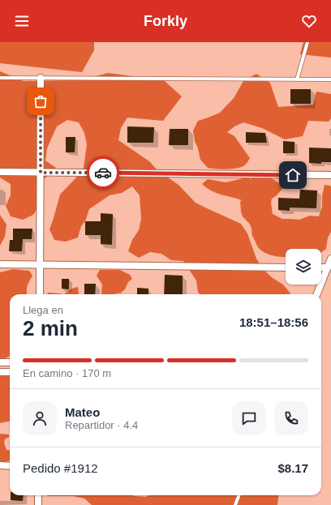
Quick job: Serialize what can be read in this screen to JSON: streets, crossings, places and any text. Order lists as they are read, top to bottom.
{
  "page": {
    "header": "Forkly",
    "heading": ["2 min", "Llega en", "18:51–18:56"],
    "panel": [
      "Mateo",
      "Repartidor · 4.4",
      "Pedido #1912",
      "$8.17"
    ],
    "bar": "En camino · 170 m"
  }
}
